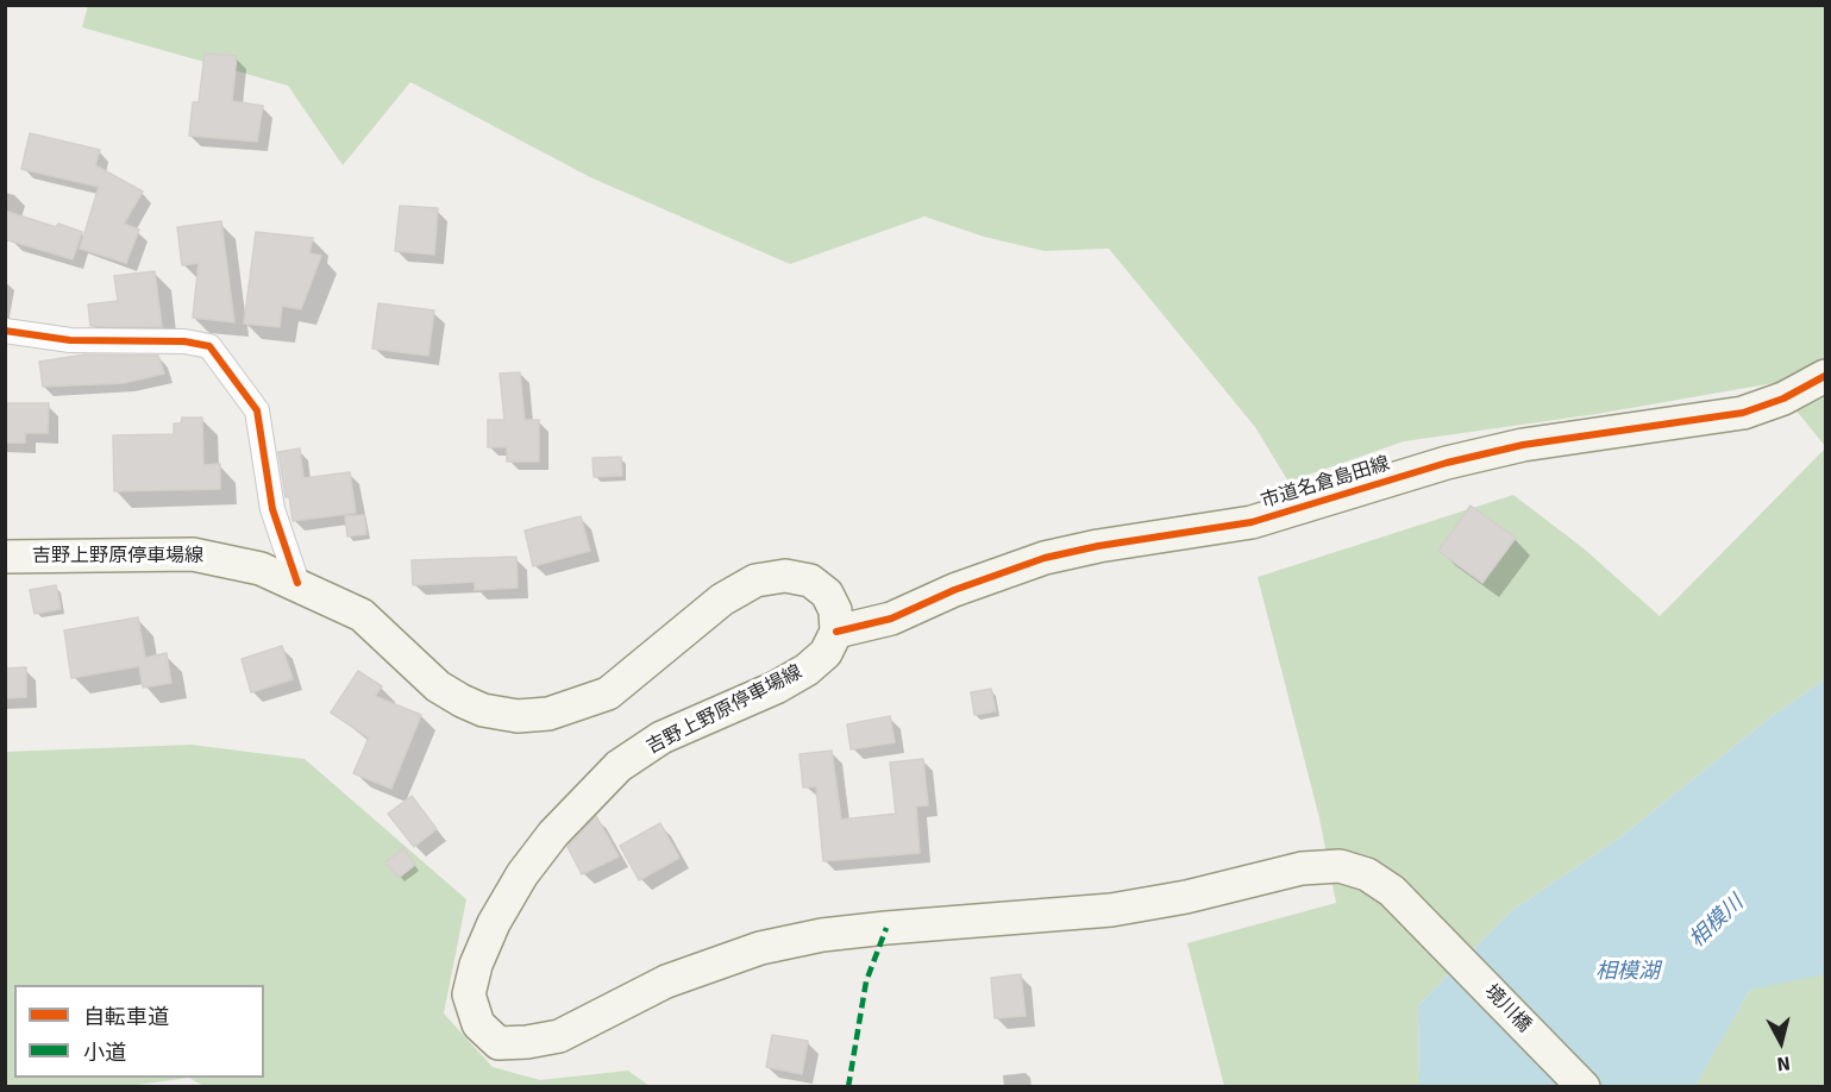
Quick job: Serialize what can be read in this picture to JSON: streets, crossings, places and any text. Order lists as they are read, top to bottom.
{
  "streets": {
    "main road": ["市道名倉島田線", "吉野上野原停車場線", "境川橋"]
  },
  "crossings": [
    ["市道名倉島田線", "吉野上野原停車場線"],
    ["吉野上野原停車場線", "境川橋"]
  ],
  "water": ["相模川", "相模湖"],
  "legend": ["自転車道", "小道"],
  "north": "bottom"
}
